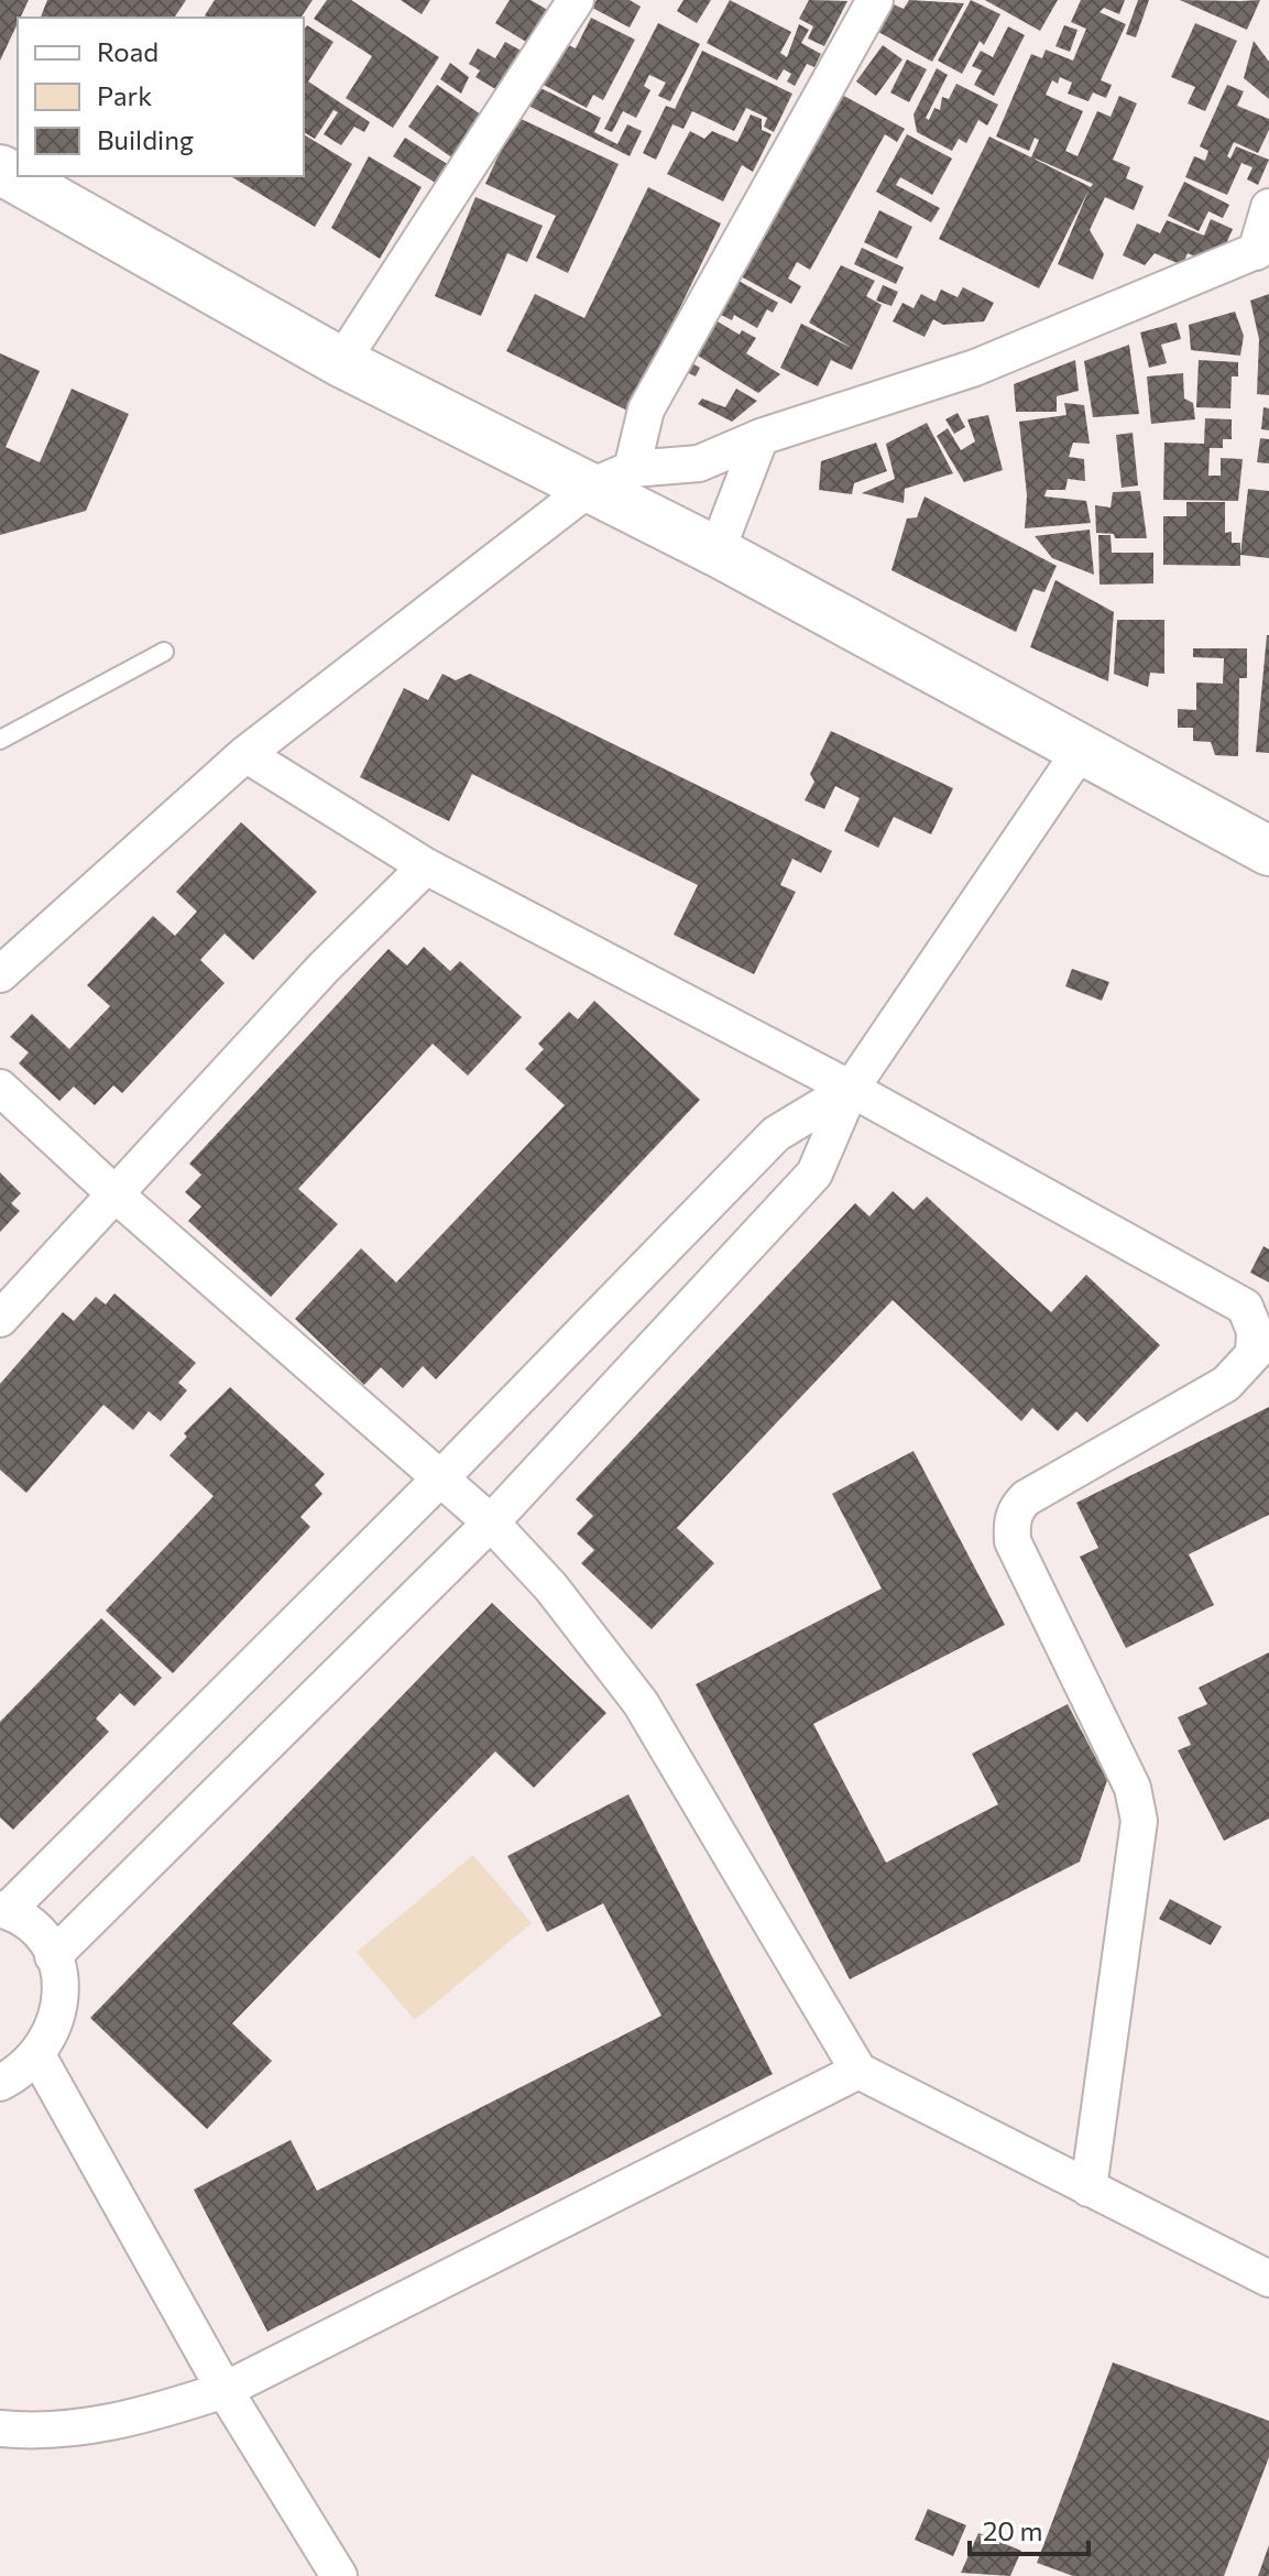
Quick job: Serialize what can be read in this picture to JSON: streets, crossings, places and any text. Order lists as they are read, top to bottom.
{
  "legend": ["Road", "Park", "Building"],
  "scale_bar": "20 m"
}
